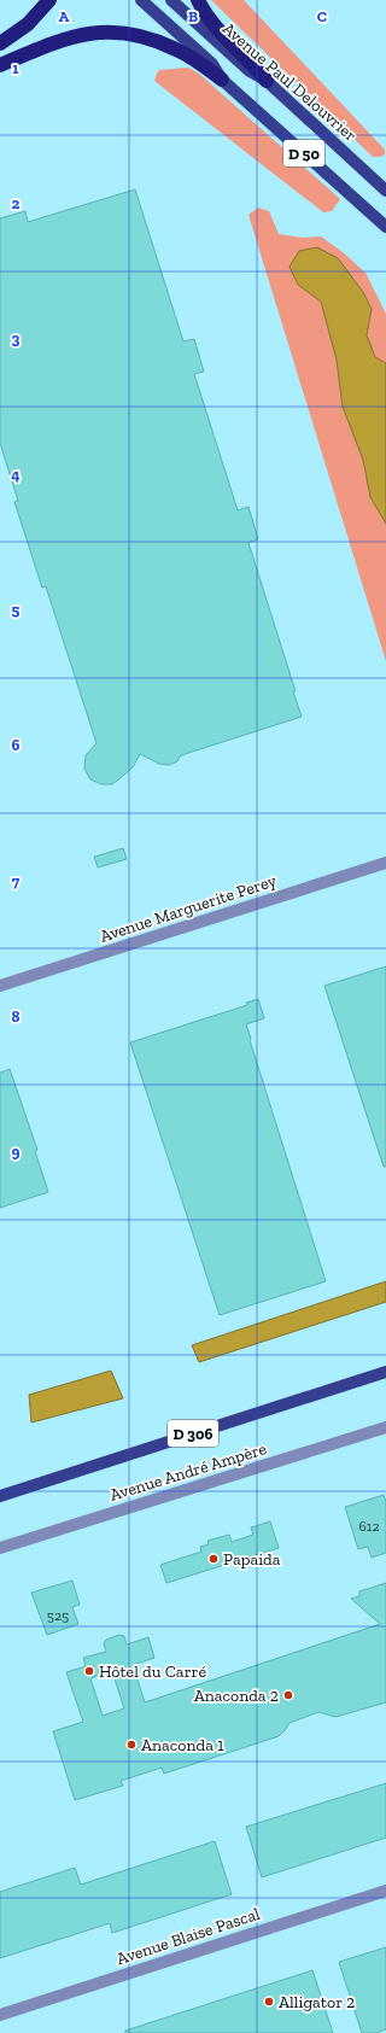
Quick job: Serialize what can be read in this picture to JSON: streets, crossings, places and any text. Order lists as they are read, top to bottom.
{
  "streets": {
    "main road": ["Avenue Paul Delouvrier", "D 50", "D 306"],
    "street": ["Avenue Marguerite Perey", "Avenue André Ampère", "Avenue Blaise Pascal"]
  },
  "places": [
    "Papaida",
    "Hôtel du Carré",
    "Anaconda 2",
    "Anaconda 1",
    "Alligator 2"
  ],
  "house_numbers": ["612", "525"],
  "grid": {
    "columns": ["A", "B", "C"],
    "rows": [
      "1",
      "2",
      "3",
      "4",
      "5",
      "6",
      "7",
      "8",
      "9"
    ]
  }
}
